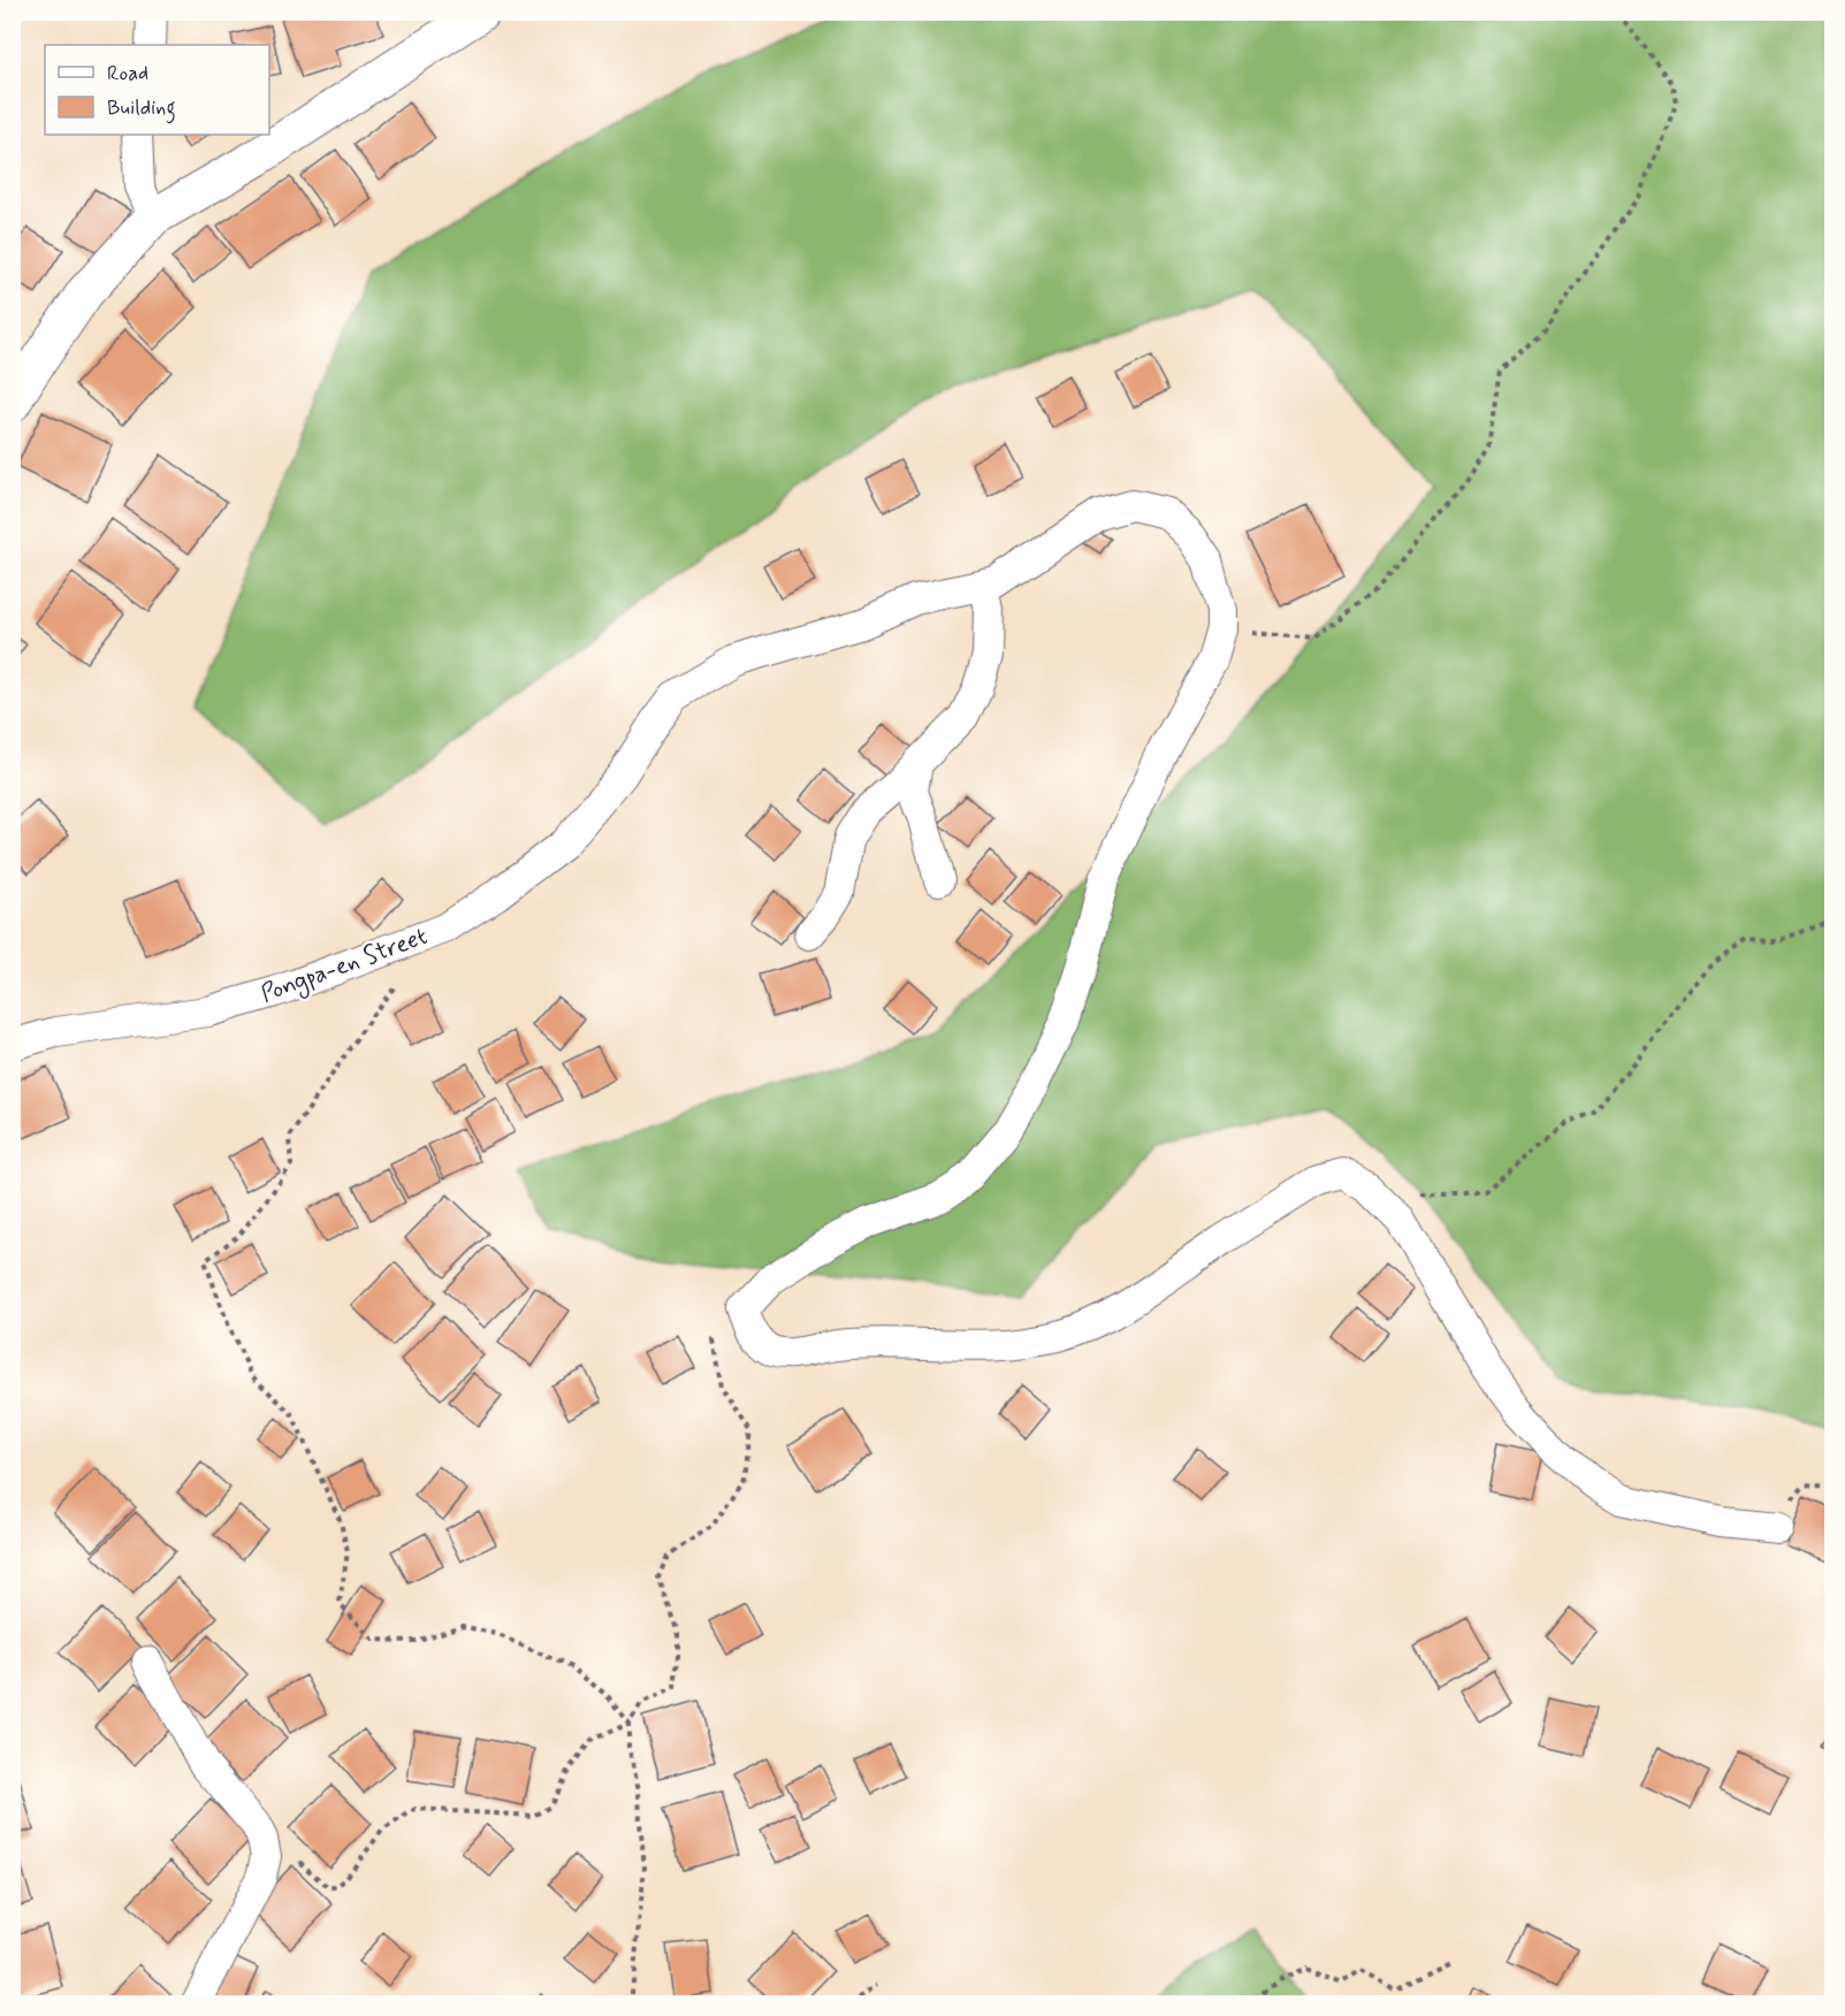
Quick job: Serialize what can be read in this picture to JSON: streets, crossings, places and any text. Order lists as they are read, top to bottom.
{
  "streets": {
    "street": ["Pongpa-en Street"]
  },
  "legend": ["Road", "Building"]
}
